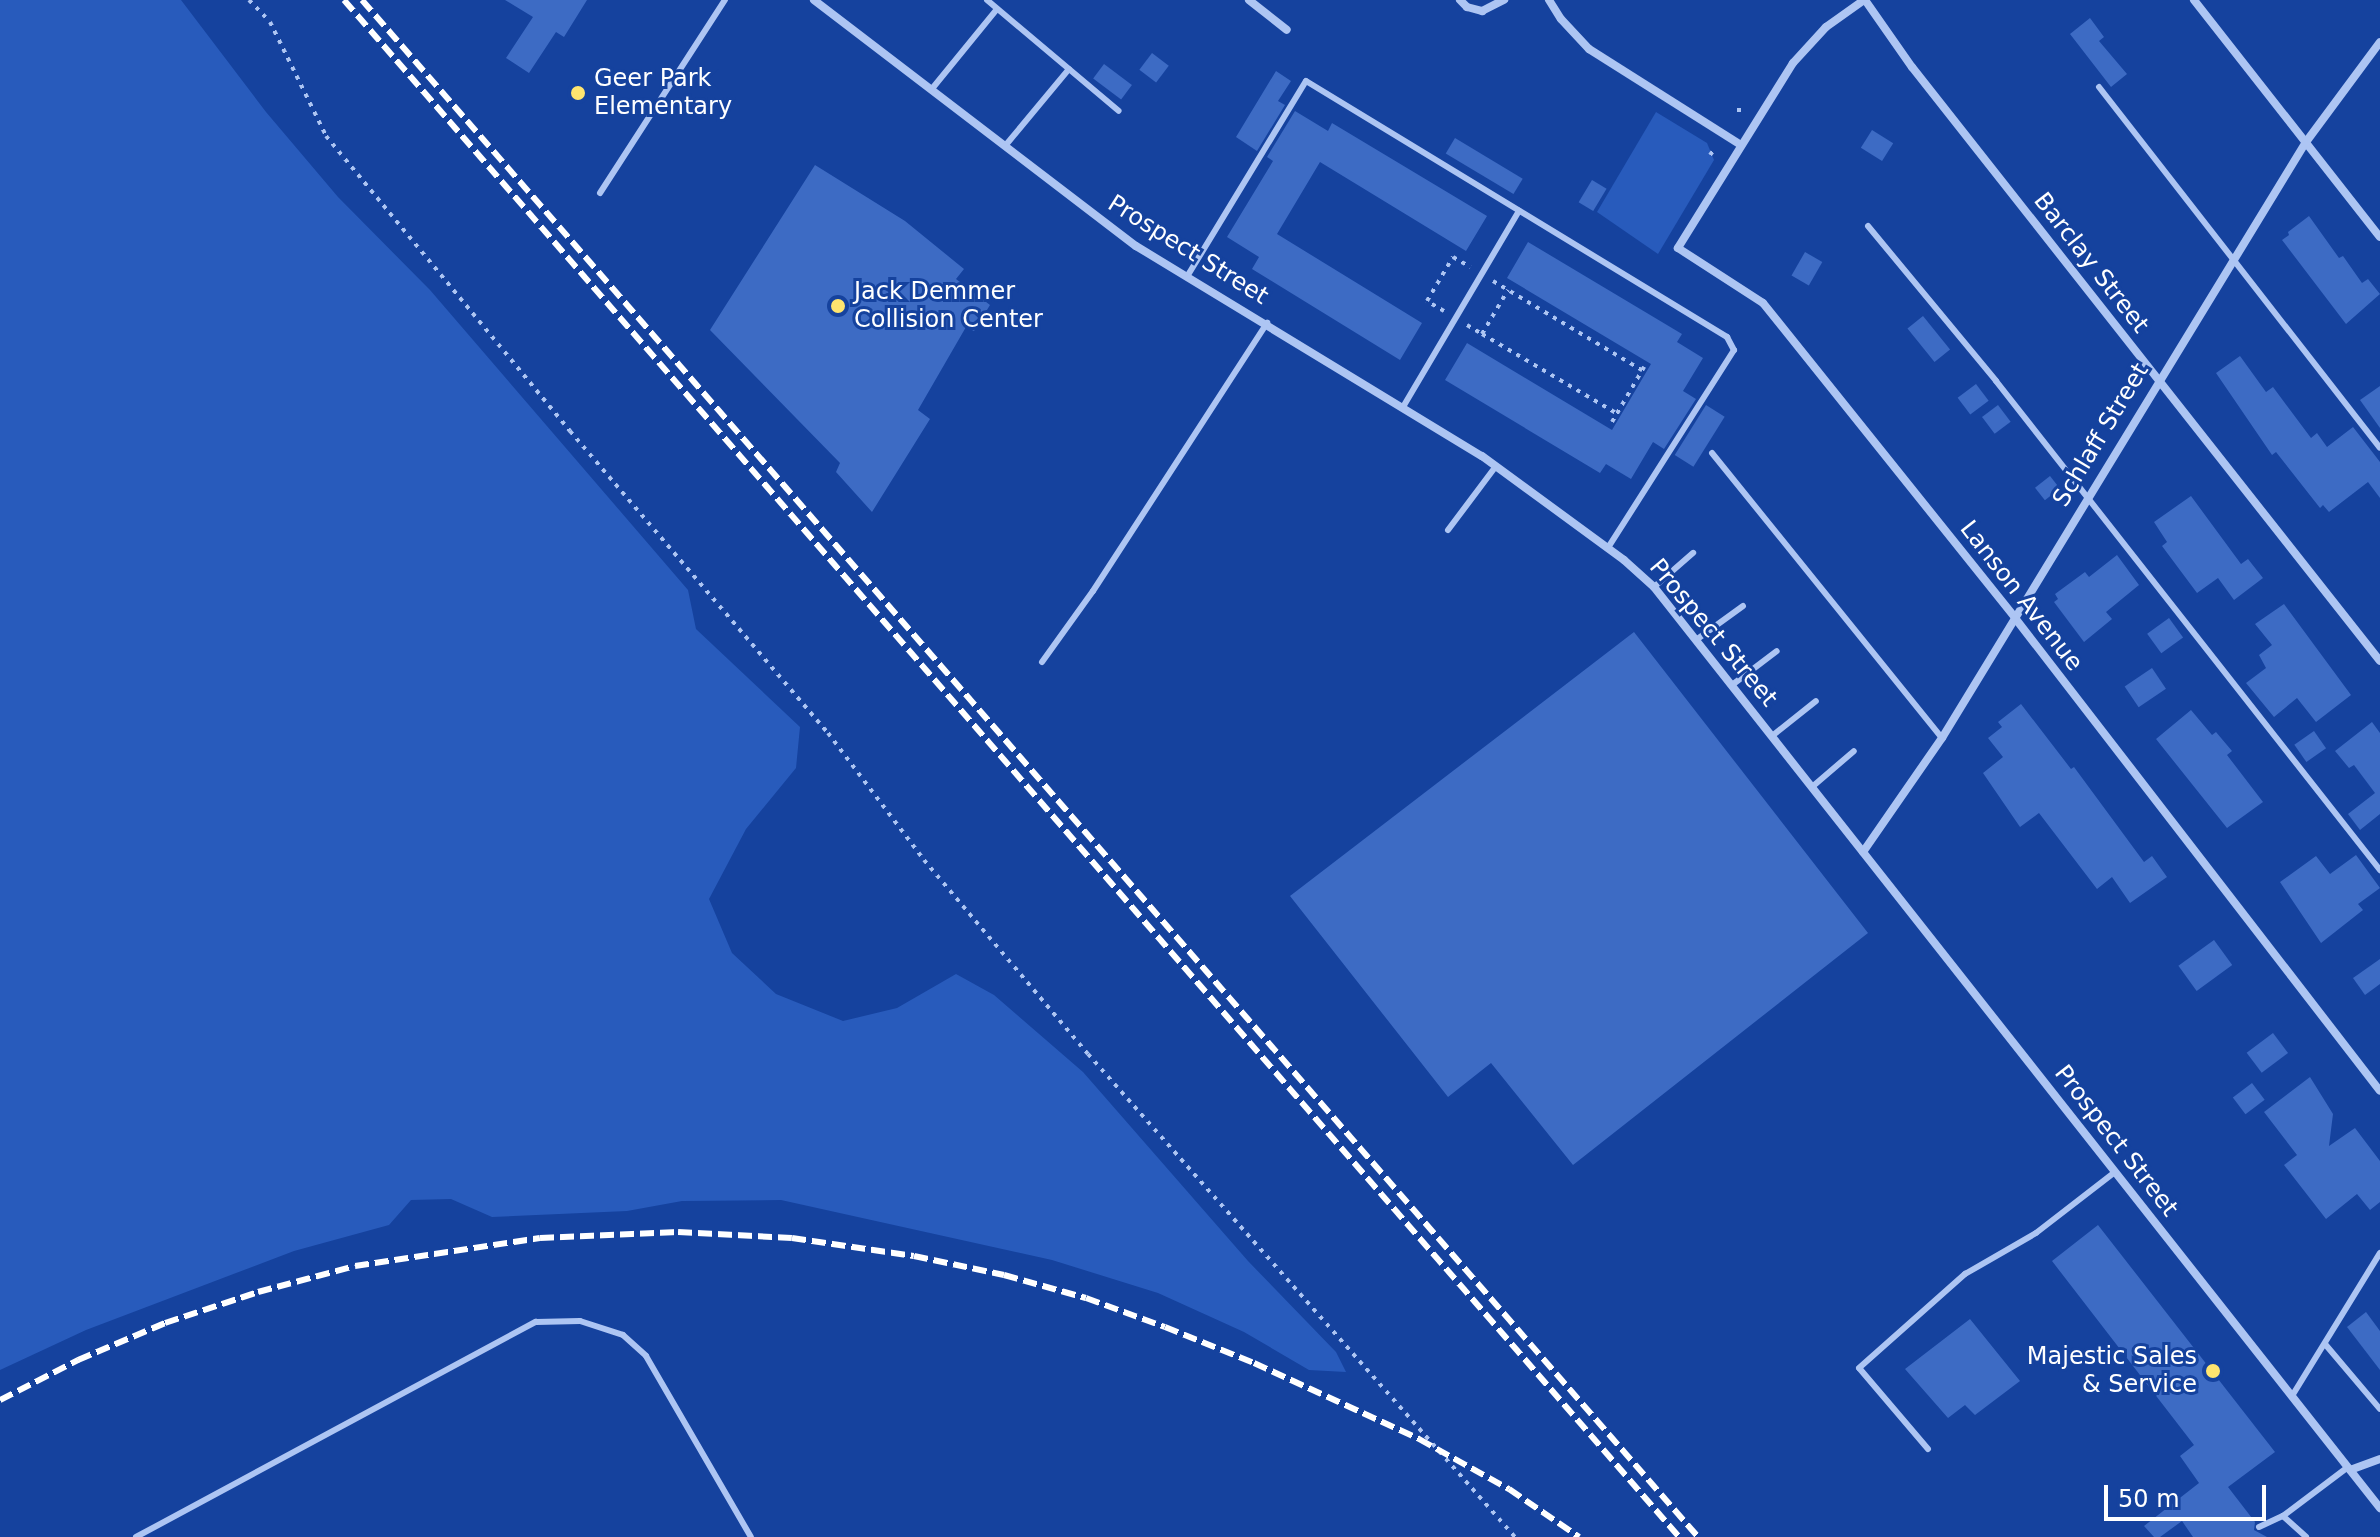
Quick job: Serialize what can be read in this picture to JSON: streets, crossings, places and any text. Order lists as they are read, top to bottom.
{
  "streets": {
    "street": [
      "Prospect Street",
      "Barclay Street",
      "Schlaff Street",
      "Lanson Avenue"
    ]
  },
  "crossings": [
    ["Prospect Street", "Schlaff Street"],
    ["Barclay Street", "Schlaff Street"],
    ["Barclay Street", "Lanson Avenue"],
    ["Schlaff Street", "Lanson Avenue"]
  ],
  "places": ["Geer Park Elementary", "Jack Demmer Collision Center", "Majestic Sales & Service"],
  "scale_bar": "50 m"
}
